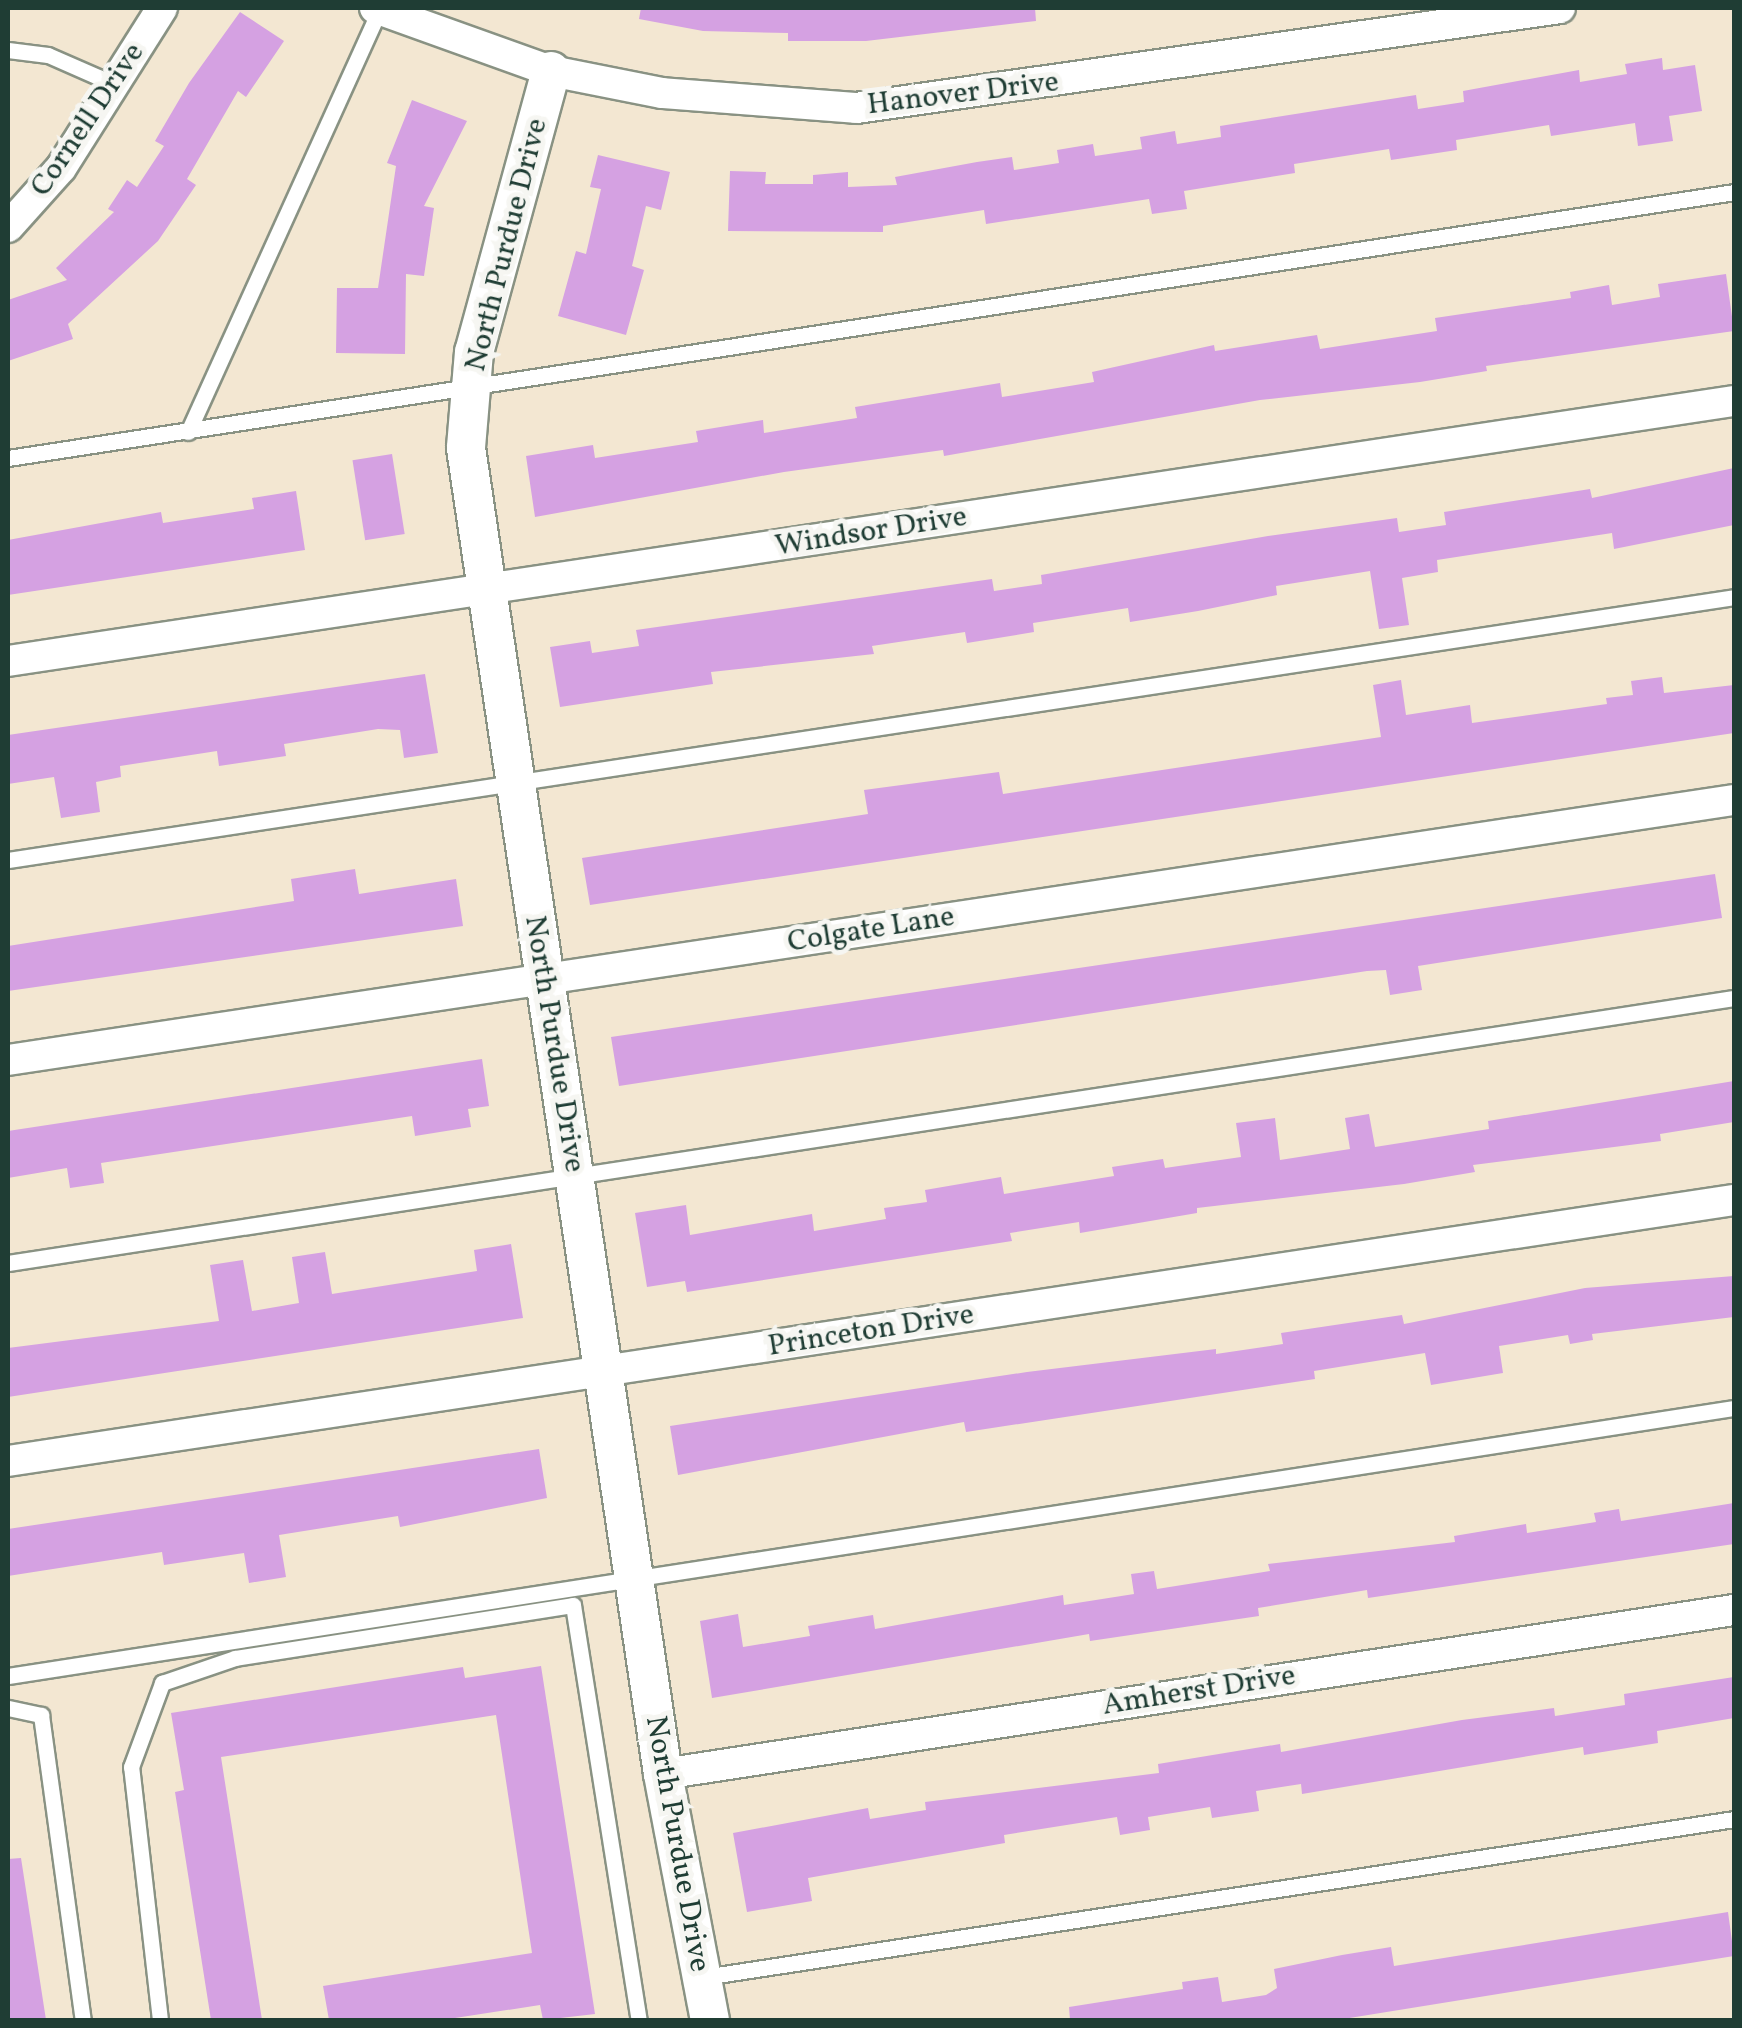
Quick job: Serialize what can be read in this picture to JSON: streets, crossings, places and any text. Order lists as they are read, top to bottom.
{
  "streets": {
    "street": [
      "Hanover Drive",
      "Cornell Drive",
      "North Purdue Drive",
      "Windsor Drive",
      "Colgate Lane",
      "Princeton Drive",
      "Amherst Drive"
    ]
  },
  "crossings": [
    ["Hanover Drive", "North Purdue Drive"],
    ["North Purdue Drive", "Windsor Drive"],
    ["North Purdue Drive", "Colgate Lane"],
    ["North Purdue Drive", "Princeton Drive"],
    ["North Purdue Drive", "Amherst Drive"]
  ]
}
